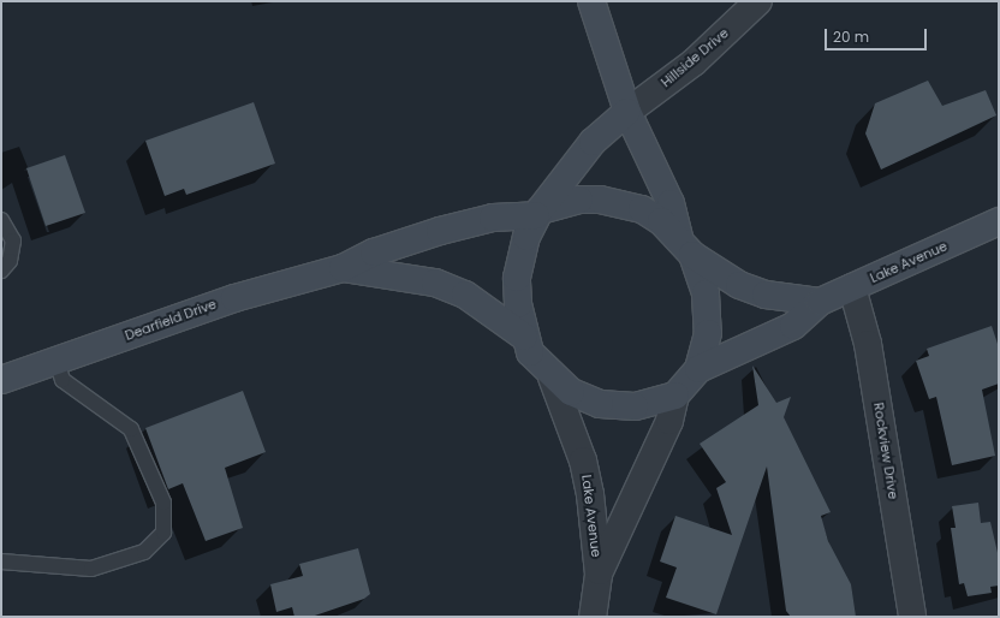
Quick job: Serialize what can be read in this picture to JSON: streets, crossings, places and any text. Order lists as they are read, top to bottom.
{
  "streets": {
    "main road": ["Lake Avenue", "Dearfield Drive"],
    "street": ["Hillside Drive", "Rockview Drive"]
  },
  "crossings": [
    ["Lake Avenue", "Rockview Drive"]
  ],
  "scale_bar": "20 m"
}
